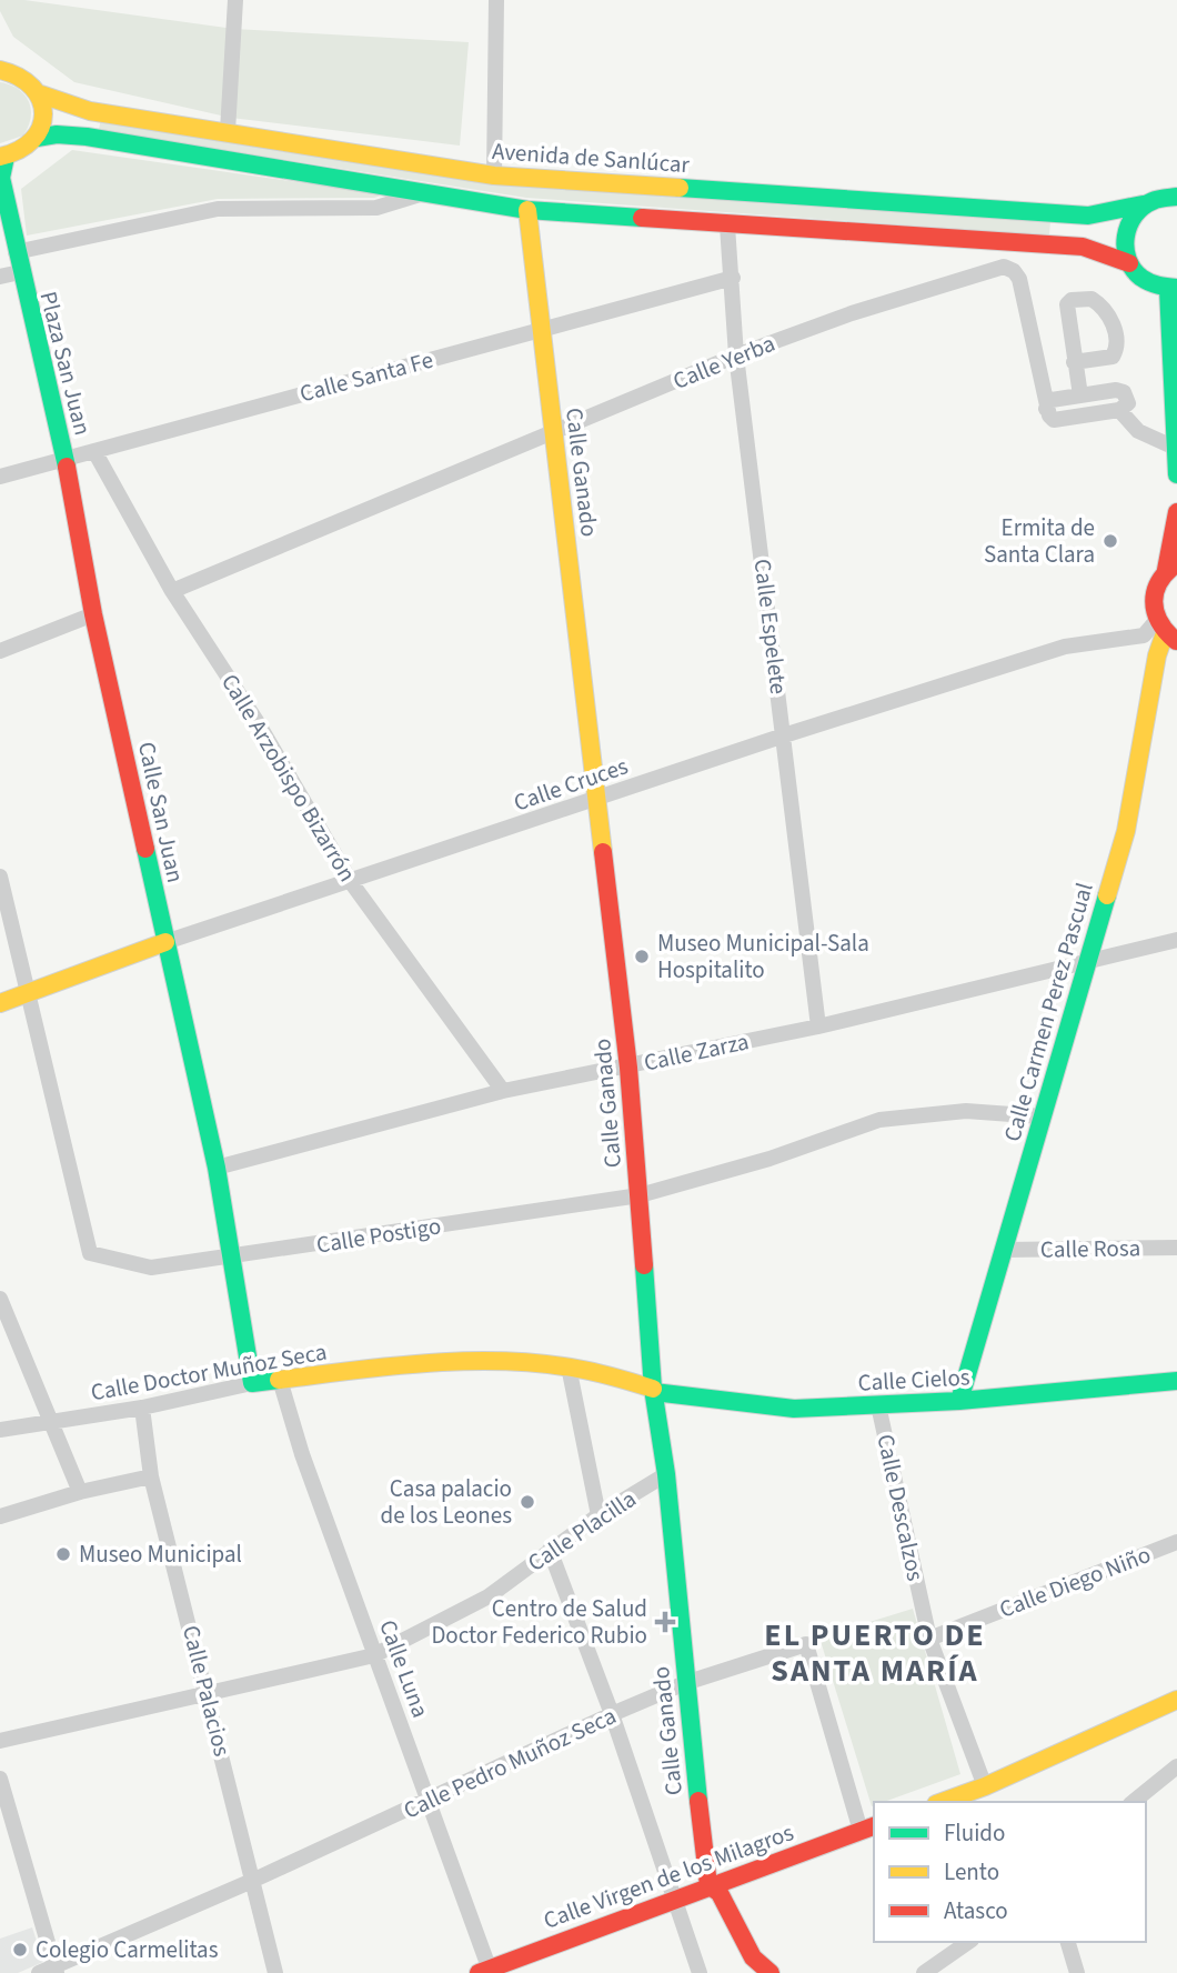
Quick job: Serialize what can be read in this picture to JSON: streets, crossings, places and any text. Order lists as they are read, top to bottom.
{
  "streets": {
    "street": [
      "Avenida de Sanlúcar",
      "Calle Yerba",
      "Plaza San Juan",
      "Calle Santa Fe",
      "Calle Ganado",
      "Calle Espelete",
      "Calle Arzobispo Bizarrón",
      "Calle Cruces",
      "Calle San Juan",
      "Calle Carmen Perez Pascual",
      "Calle Zarza",
      "Calle Postigo",
      "Calle Rosa",
      "Calle Doctor Muñoz Seca",
      "Calle Cielos",
      "Calle Descalzos",
      "Calle Placilla",
      "Calle Diego Niño",
      "Calle Luna",
      "Calle Palacios",
      "Calle Pedro Muñoz Seca",
      "Calle Virgen de los Milagros"
    ]
  },
  "crossings": [
    ["Calle Yerba", "Calle Ganado"],
    ["Calle Yerba", "Calle Espelete"],
    ["Calle Yerba", "Calle Arzobispo Bizarrón"],
    ["Plaza San Juan", "Calle Santa Fe"],
    ["Plaza San Juan", "Calle San Juan"],
    ["Calle Santa Fe", "Calle Ganado"],
    ["Calle Santa Fe", "Calle Espelete"],
    ["Calle Santa Fe", "Calle Arzobispo Bizarrón"],
    ["Calle Santa Fe", "Calle San Juan"],
    ["Calle Ganado", "Calle Cruces"],
    ["Calle Ganado", "Calle Zarza"],
    ["Calle Ganado", "Calle Postigo"],
    ["Calle Ganado", "Calle Doctor Muñoz Seca"],
    ["Calle Ganado", "Calle Cielos"],
    ["Calle Ganado", "Calle Placilla"],
    ["Calle Ganado", "Calle Pedro Muñoz Seca"],
    ["Calle Ganado", "Calle Virgen de los Milagros"],
    ["Calle Espelete", "Calle Cruces"],
    ["Calle Espelete", "Calle Zarza"],
    ["Calle Arzobispo Bizarrón", "Calle Cruces"],
    ["Calle Arzobispo Bizarrón", "Calle Zarza"],
    ["Calle Cruces", "Calle San Juan"],
    ["Calle Cruces", "Calle Carmen Perez Pascual"],
    ["Calle Cruces", "Calle Postigo"],
    ["Calle San Juan", "Calle Zarza"],
    ["Calle Carmen Perez Pascual", "Calle Zarza"],
    ["Calle Carmen Perez Pascual", "Calle Postigo"],
    ["Calle Carmen Perez Pascual", "Calle Rosa"],
    ["Calle Carmen Perez Pascual", "Calle Cielos"],
    ["Calle Doctor Muñoz Seca", "Calle Cielos"],
    ["Calle Doctor Muñoz Seca", "Calle Luna"],
    ["Calle Doctor Muñoz Seca", "Calle Palacios"],
    ["Calle Cielos", "Calle Descalzos"],
    ["Calle Descalzos", "Calle Diego Niño"],
    ["Calle Placilla", "Calle Luna"],
    ["Calle Placilla", "Calle Palacios"],
    ["Calle Luna", "Calle Pedro Muñoz Seca"],
    ["Calle Luna", "Calle Virgen de los Milagros"],
    ["Calle Palacios", "Calle Pedro Muñoz Seca"],
    ["Calle Pedro Muñoz Seca", "Calle Virgen de los Milagros"]
  ],
  "districts": ["EL PUERTO DE SANTA MARÍA"],
  "places": {
    "other": [
      "Ermita de Santa Clara",
      "Museo Municipal-Sala Hospitalito",
      "Casa palacio de los Leones",
      "Museo Municipal",
      "Colegio Carmelitas"
    ],
    "health": ["Centro de Salud Doctor Federico Rubio"]
  },
  "legend": ["Fluido", "Lento", "Atasco"]
}
